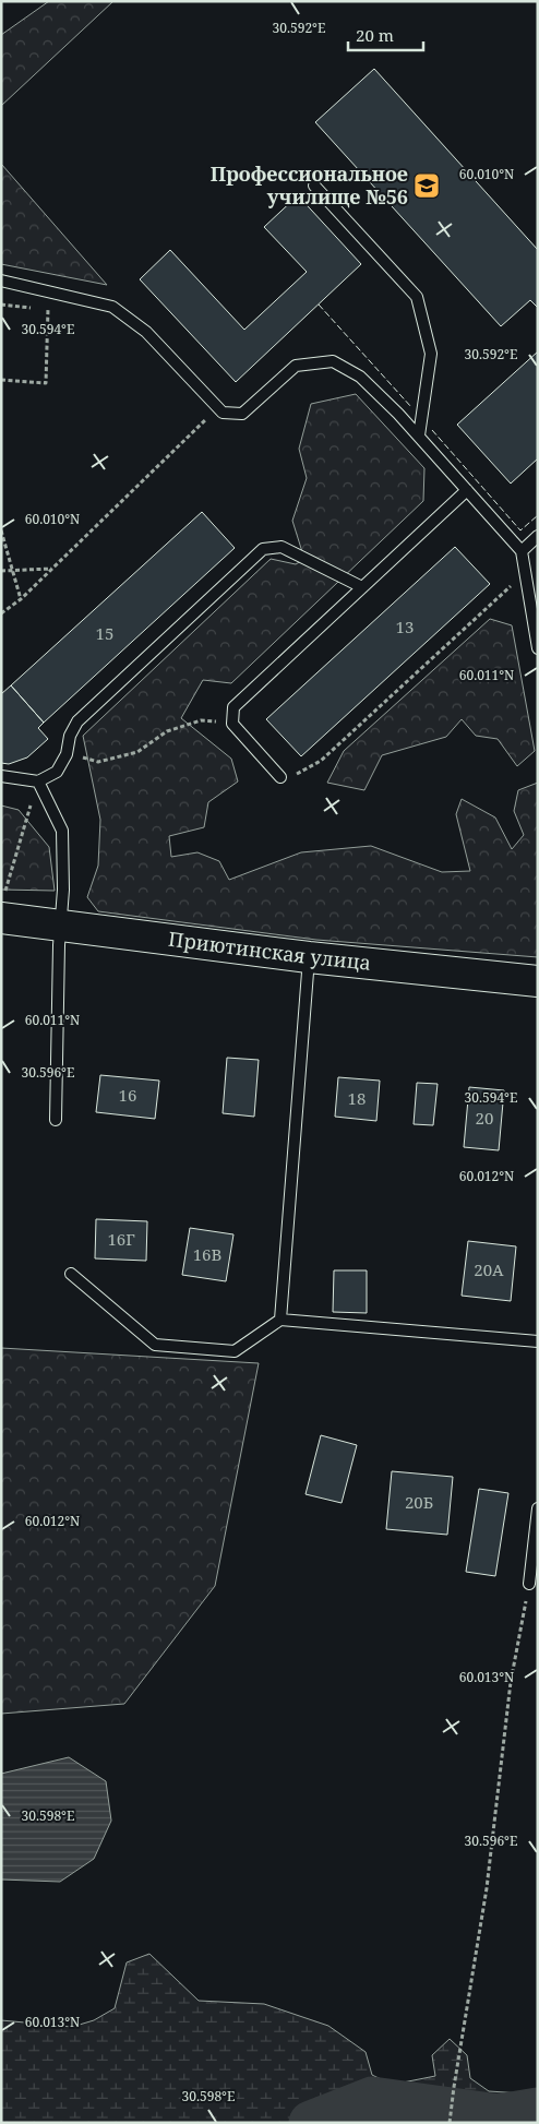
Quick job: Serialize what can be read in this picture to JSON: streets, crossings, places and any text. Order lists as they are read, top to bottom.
{
  "streets": {
    "street": ["Приютинская улица"]
  },
  "places": {
    "school or university": ["Профессиональное училище №56"]
  },
  "house_numbers": [
    "13",
    "15",
    "16",
    "18",
    "20",
    "16Г",
    "16В",
    "20А",
    "20Б"
  ],
  "scale_bar": "20 m",
  "coordinates": [
    "30.592°E",
    "60.010°N",
    "30.594°E",
    "60.011°N",
    "30.596°E",
    "60.012°N",
    "60.013°N",
    "30.598°E"
  ]
}
